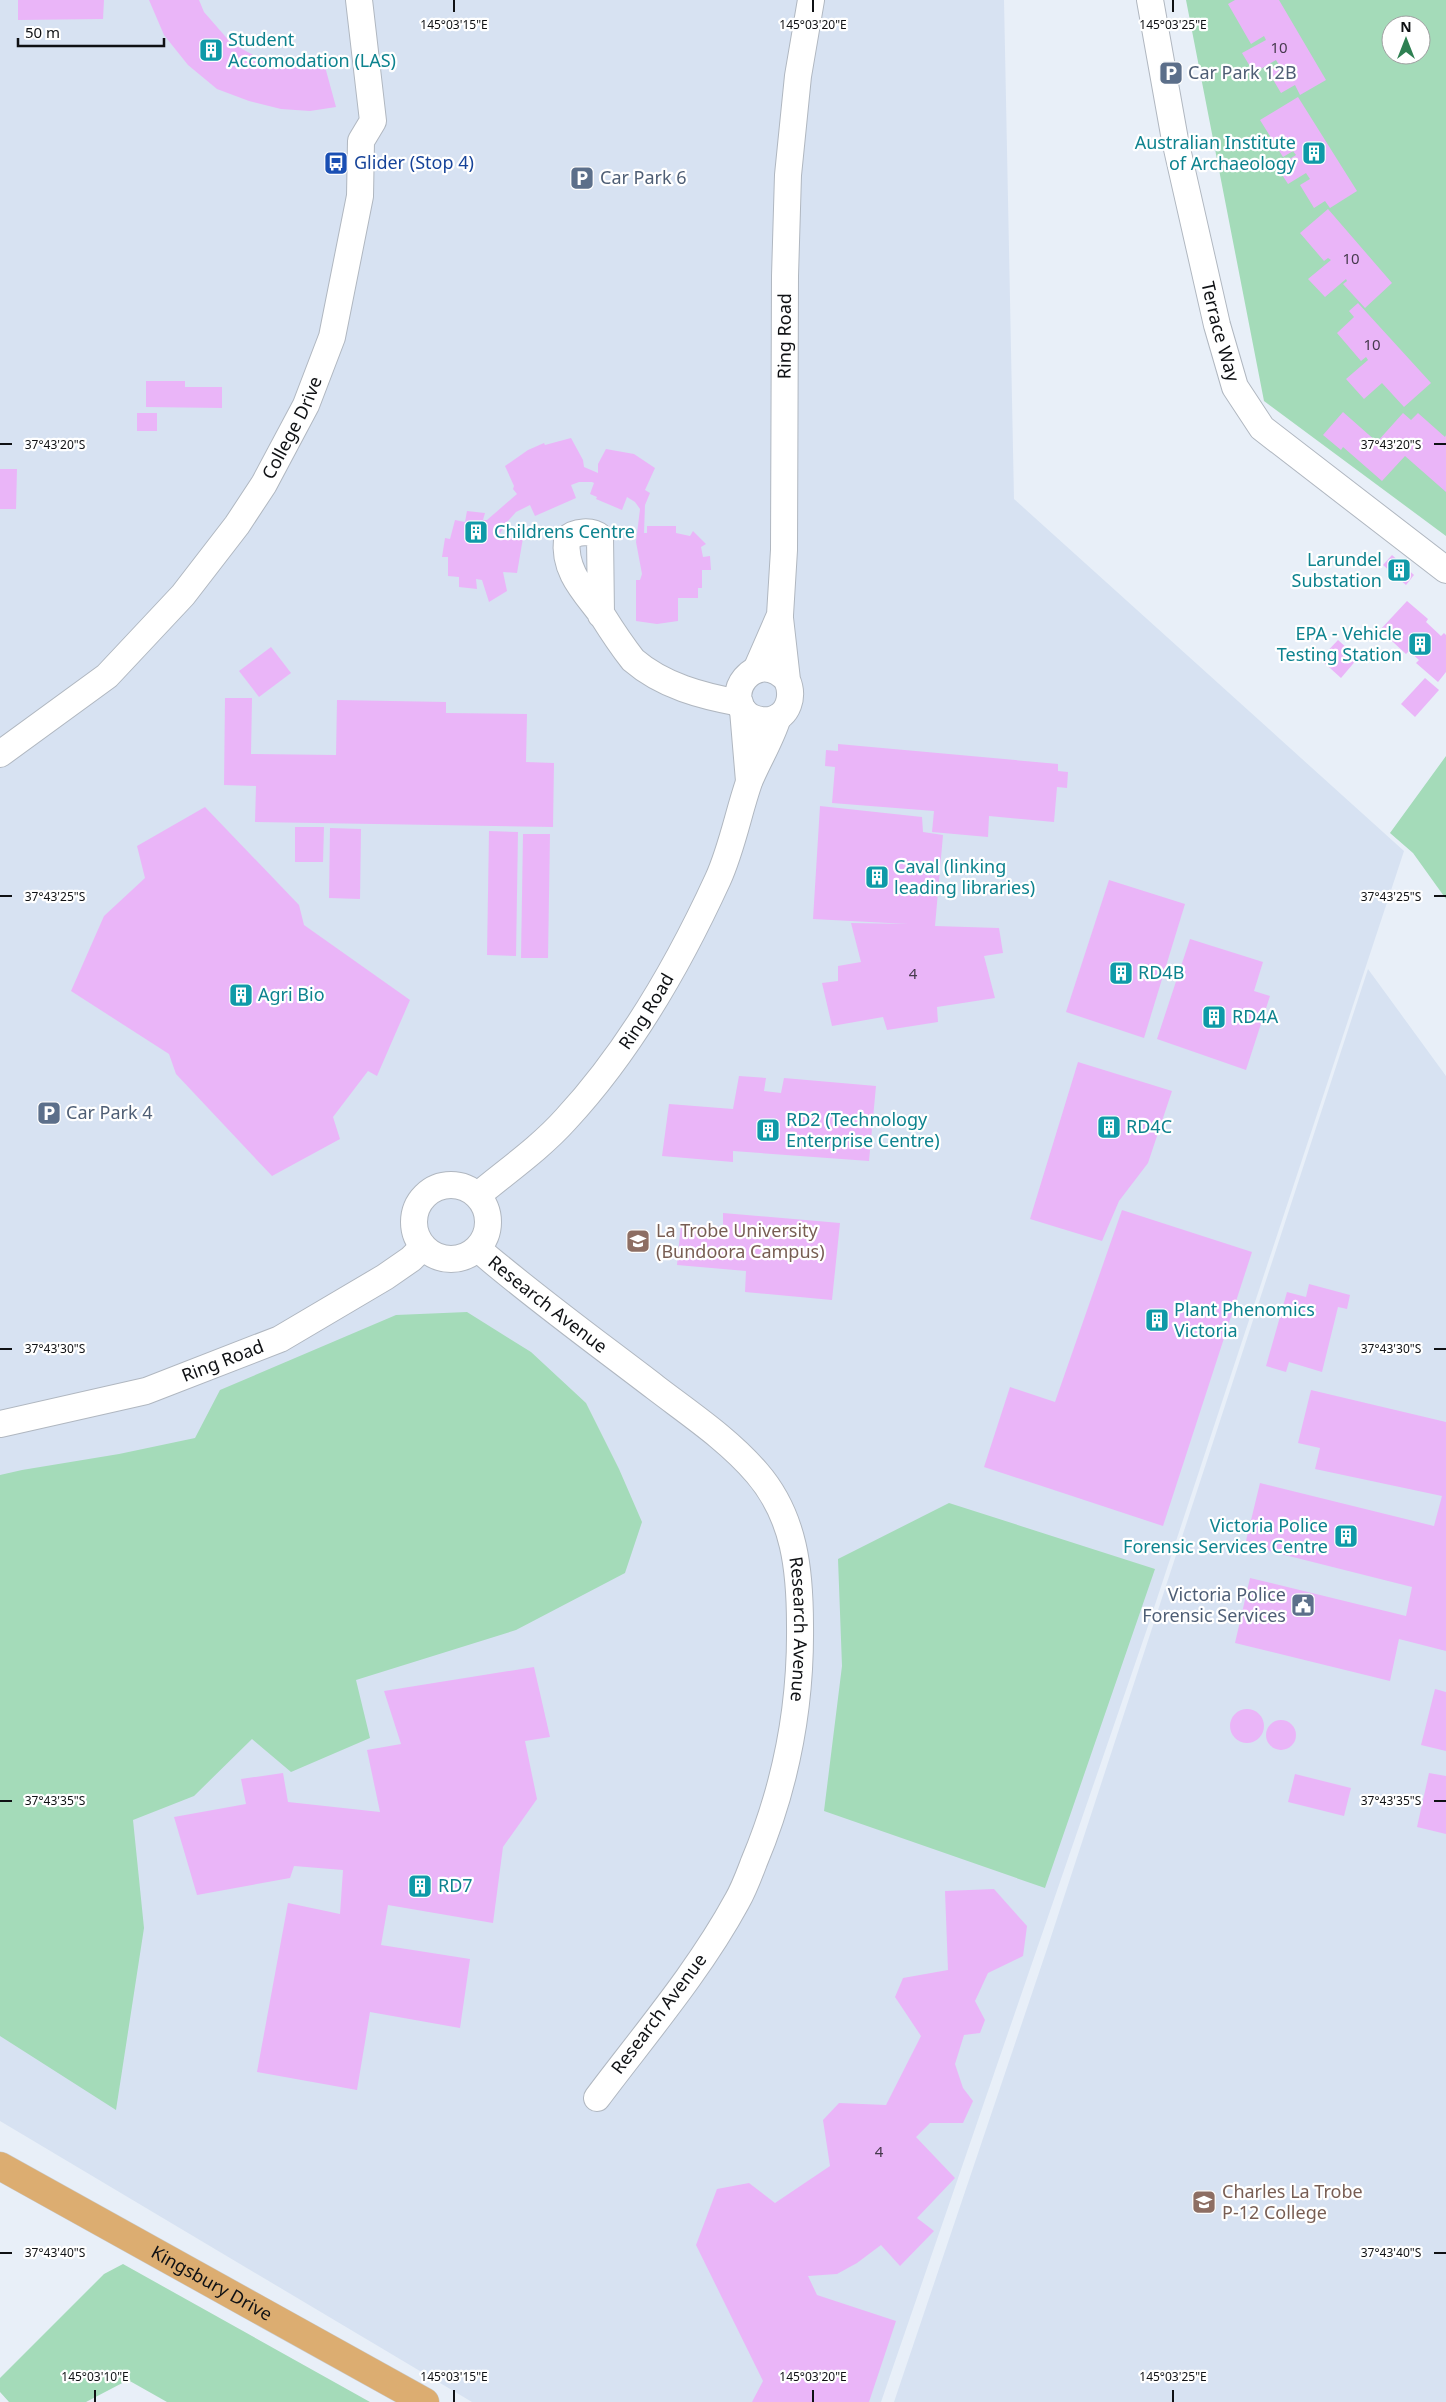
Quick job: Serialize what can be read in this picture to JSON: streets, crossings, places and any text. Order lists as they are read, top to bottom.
{
  "streets": {
    "main road": ["Kingsbury Drive"],
    "street": [
      "Terrace Way",
      "Ring Road",
      "College Drive",
      "Research Avenue"
    ]
  },
  "crossings": [
    ["Ring Road", "Research Avenue"]
  ],
  "places": {
    "building": [
      "Student Accomodation (LAS)",
      "Australian Institute of Archaeology",
      "Childrens Centre",
      "Larundel Substation",
      "EPA - Vehicle Testing Station",
      "Caval (linking leading libraries)",
      "RD4B",
      "Agri Bio",
      "RD4A",
      "RD4C",
      "RD2 (Technology Enterprise Centre)",
      "Plant Phenomics Victoria",
      "Victoria Police Forensic Services Centre",
      "RD7"
    ],
    "parking": ["Car Park 12B", "Car Park 6", "Car Park 4"],
    "bus stop": ["Glider (Stop 4)"],
    "school or university": ["La Trobe University (Bundoora Campus)", "Charles La Trobe P-12 College"],
    "public building": ["Victoria Police Forensic Services"]
  },
  "house_numbers": [
    "10",
    "10",
    "10",
    "4",
    "4"
  ],
  "scale_bar": "50 m",
  "north": "top",
  "coordinates": [
    "145°03'15\"E",
    "145°03'20\"E",
    "145°03'25\"E",
    "37°43'20\"S",
    "37°43'25\"S",
    "37°43'30\"S",
    "37°43'35\"S",
    "37°43'40\"S",
    "145°03'10\"E"
  ]
}
